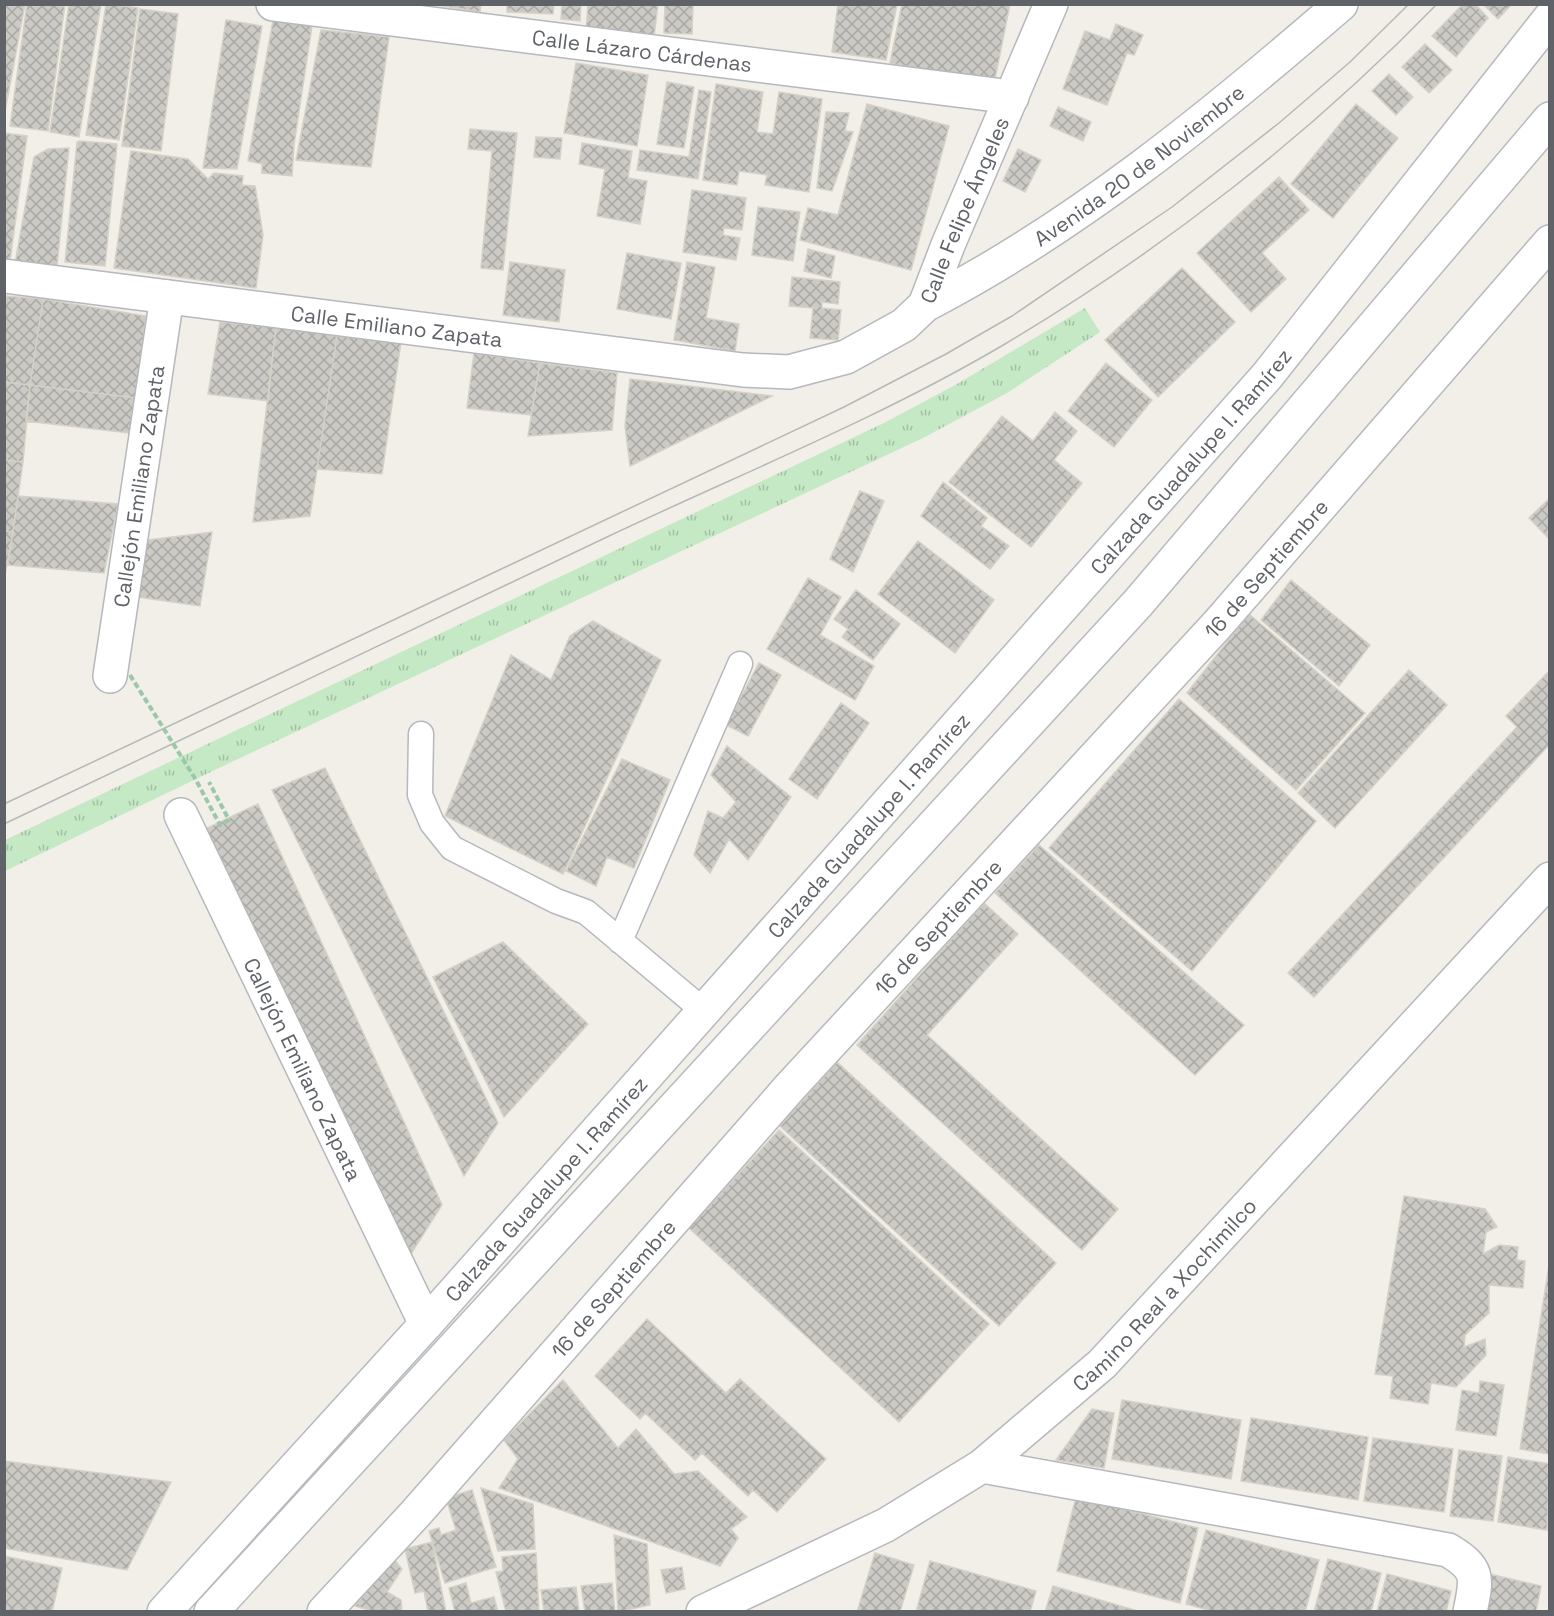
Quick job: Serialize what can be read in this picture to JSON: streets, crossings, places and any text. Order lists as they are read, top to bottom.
{
  "streets": {
    "street": [
      "Calle Lázaro Cárdenas",
      "Avenida 20 de Noviembre",
      "Calle Felipe Ángeles",
      "Calle Emiliano Zapata",
      "Calzada Guadalupe I. Ramírez",
      "Callejón Emiliano Zapata",
      "16 de Septiembre",
      "Camino Real a Xochimilco"
    ]
  },
  "crossings": [
    ["Calle Lázaro Cárdenas", "Calle Felipe Ángeles"],
    ["Avenida 20 de Noviembre", "Calle Felipe Ángeles"],
    ["Calle Felipe Ángeles", "Calle Emiliano Zapata"],
    ["Calle Emiliano Zapata", "Callejón Emiliano Zapata"],
    ["Calzada Guadalupe I. Ramírez", "Callejón Emiliano Zapata"]
  ]
}
